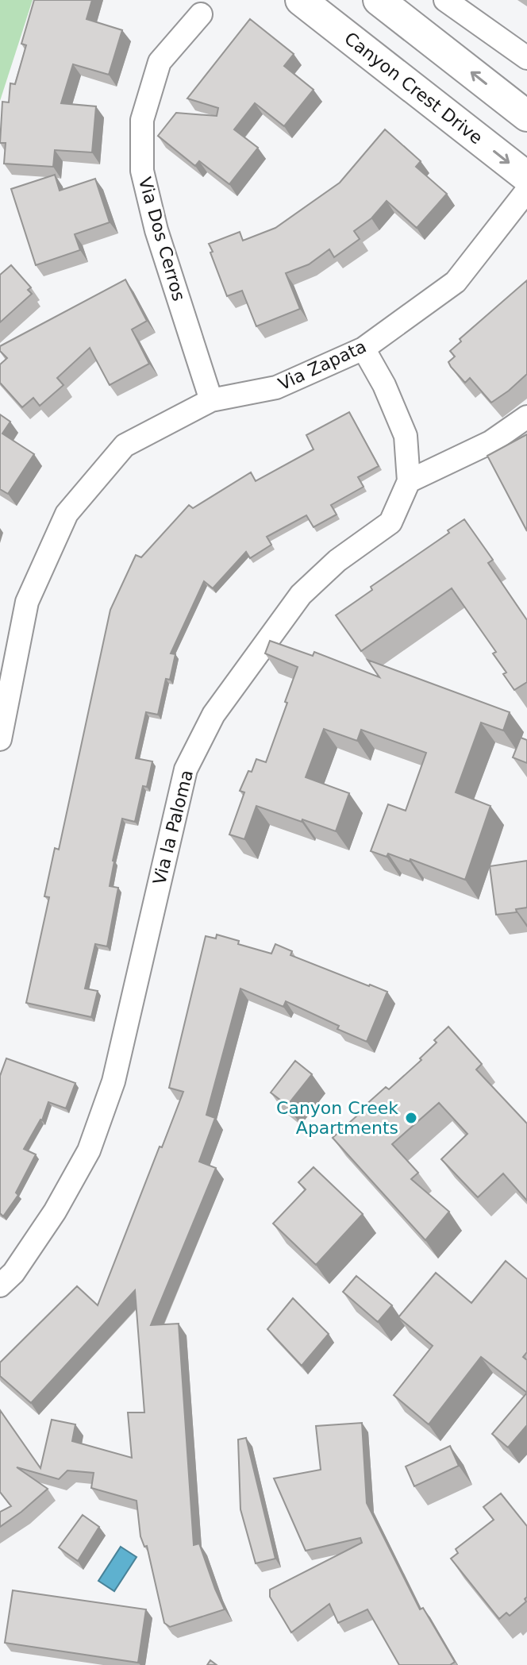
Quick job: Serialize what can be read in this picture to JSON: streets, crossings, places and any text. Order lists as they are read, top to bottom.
{
  "streets": {
    "main road": ["Canyon Crest Drive"],
    "street": ["Via Dos Cerros", "Via Zapata", "Via la Paloma"]
  },
  "crossings": [
    ["Via Dos Cerros", "Via Zapata"],
    ["Via Zapata", "Via la Paloma"]
  ],
  "places": ["Canyon Creek Apartments"]
}
